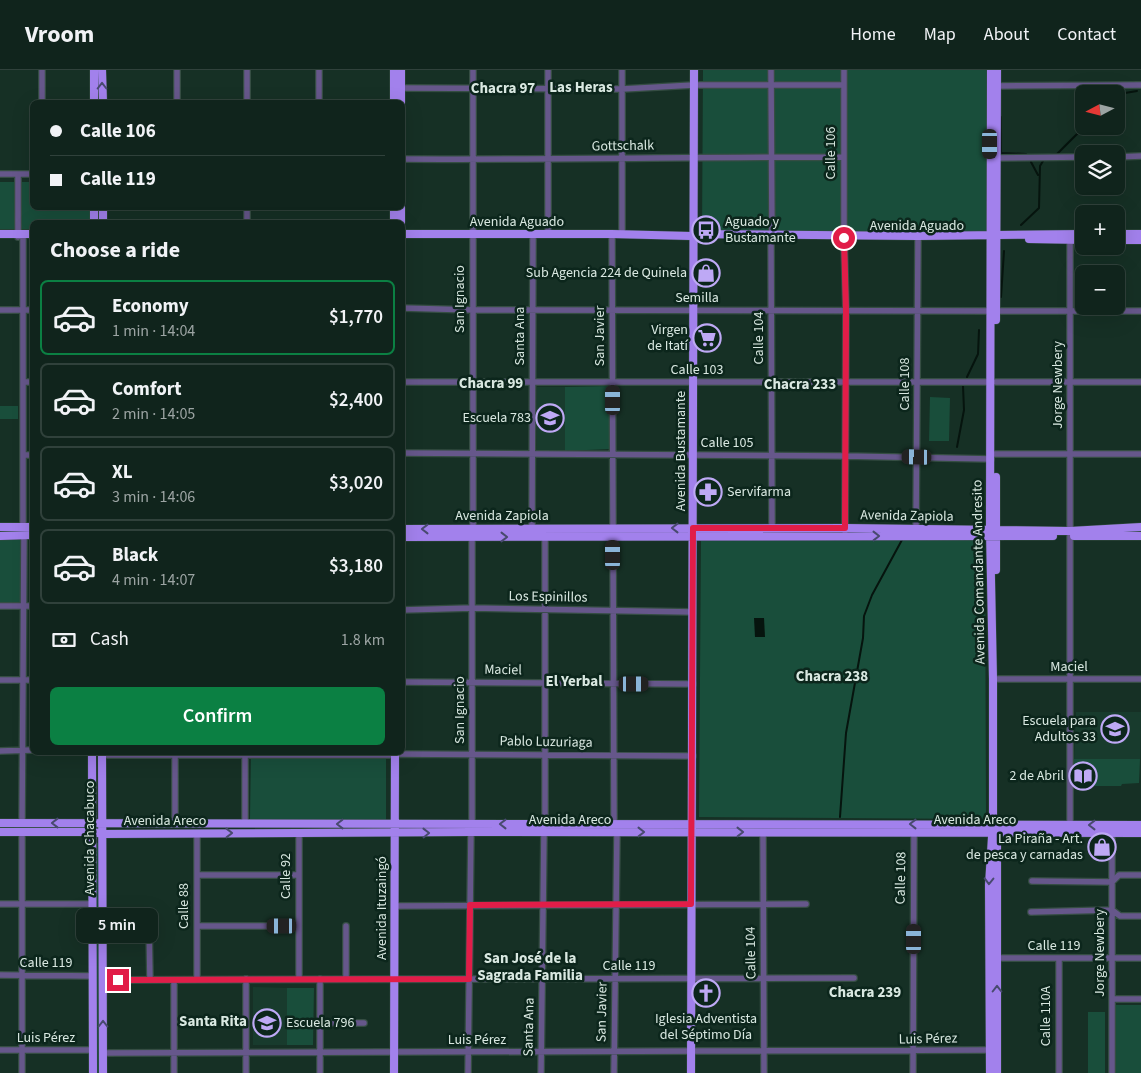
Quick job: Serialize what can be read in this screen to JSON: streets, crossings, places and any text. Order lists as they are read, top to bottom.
{
  "streets": {
    "main road": [
      "Avenida Aguado",
      "Avenida Bustamante",
      "Avenida Zapiola",
      "Avenida Comandante Andresito",
      "Avenida Areco",
      "Avenida Chacabuco",
      "Avenida Ituzaingó"
    ],
    "street": [
      "Gottschalk",
      "Calle 106",
      "Semilla",
      "San Ignacio",
      "Santa Ana",
      "San Javier",
      "Calle 104",
      "Calle 103",
      "Calle 108",
      "Jorge Newbery",
      "Calle 105",
      "Los Espinillos",
      "Maciel",
      "Pablo Luzuriaga",
      "Calle 92",
      "Calle 88",
      "Calle 119",
      "Calle 110A",
      "Luis Pérez"
    ]
  },
  "crossings": [
    ["Gottschalk", "Calle 106"],
    ["Gottschalk", "San Ignacio"],
    ["Gottschalk", "Calle 104"],
    ["Gottschalk", "Avenida Bustamante"],
    ["Calle 106", "Avenida Aguado"],
    ["Calle 106", "Semilla"],
    ["Calle 106", "Calle 103"],
    ["Calle 106", "Calle 105"],
    ["Calle 106", "Avenida Zapiola"],
    ["Avenida Aguado", "San Ignacio"],
    ["Avenida Aguado", "Santa Ana"],
    ["Avenida Aguado", "San Javier"],
    ["Avenida Aguado", "Calle 104"],
    ["Avenida Aguado", "Calle 108"],
    ["Avenida Aguado", "Jorge Newbery"],
    ["Avenida Aguado", "Avenida Bustamante"],
    ["Avenida Aguado", "Avenida Comandante Andresito"],
    ["Semilla", "San Ignacio"],
    ["Semilla", "Santa Ana"],
    ["Semilla", "San Javier"],
    ["Semilla", "Calle 104"],
    ["Semilla", "Calle 108"],
    ["Semilla", "Jorge Newbery"],
    ["Semilla", "Avenida Bustamante"],
    ["Semilla", "Avenida Comandante Andresito"],
    ["San Ignacio", "Calle 103"],
    ["San Ignacio", "Calle 105"],
    ["San Ignacio", "Avenida Zapiola"],
    ["San Ignacio", "Los Espinillos"],
    ["San Ignacio", "Maciel"],
    ["San Ignacio", "Pablo Luzuriaga"],
    ["San Ignacio", "Avenida Areco"],
    ["San Ignacio", "Calle 119"],
    ["San Ignacio", "Luis Pérez"],
    ["Santa Ana", "Calle 103"],
    ["Santa Ana", "Calle 105"],
    ["Santa Ana", "Avenida Zapiola"],
    ["Santa Ana", "Los Espinillos"],
    ["Santa Ana", "Maciel"],
    ["Santa Ana", "Pablo Luzuriaga"],
    ["Santa Ana", "Avenida Areco"],
    ["Santa Ana", "Calle 119"],
    ["Santa Ana", "Luis Pérez"],
    ["San Javier", "Calle 103"],
    ["San Javier", "Calle 105"],
    ["San Javier", "Avenida Zapiola"],
    ["San Javier", "Los Espinillos"],
    ["San Javier", "Maciel"],
    ["San Javier", "Pablo Luzuriaga"],
    ["San Javier", "Avenida Areco"],
    ["San Javier", "Calle 119"],
    ["San Javier", "Luis Pérez"],
    ["Calle 104", "Calle 103"],
    ["Calle 104", "Calle 105"],
    ["Calle 104", "Avenida Zapiola"],
    ["Calle 104", "Avenida Areco"],
    ["Calle 104", "Calle 119"],
    ["Calle 104", "Luis Pérez"],
    ["Calle 103", "Calle 108"],
    ["Calle 103", "Jorge Newbery"],
    ["Calle 103", "Avenida Bustamante"],
    ["Calle 103", "Avenida Comandante Andresito"],
    ["Calle 108", "Calle 105"],
    ["Calle 108", "Avenida Zapiola"],
    ["Calle 108", "Avenida Areco"],
    ["Calle 108", "Luis Pérez"],
    ["Jorge Newbery", "Calle 105"],
    ["Jorge Newbery", "Avenida Zapiola"],
    ["Jorge Newbery", "Maciel"],
    ["Jorge Newbery", "Avenida Areco"],
    ["Jorge Newbery", "Calle 119"],
    ["Calle 105", "Avenida Bustamante"],
    ["Calle 105", "Avenida Comandante Andresito"],
    ["Avenida Bustamante", "Avenida Zapiola"],
    ["Avenida Bustamante", "Los Espinillos"],
    ["Avenida Bustamante", "Maciel"],
    ["Avenida Bustamante", "Pablo Luzuriaga"],
    ["Avenida Bustamante", "Avenida Areco"],
    ["Avenida Bustamante", "Calle 119"],
    ["Avenida Bustamante", "Luis Pérez"],
    ["Avenida Zapiola", "Avenida Comandante Andresito"],
    ["Avenida Comandante Andresito", "Maciel"],
    ["Avenida Comandante Andresito", "Avenida Areco"],
    ["Avenida Comandante Andresito", "Calle 119"],
    ["Avenida Comandante Andresito", "Luis Pérez"],
    ["Avenida Areco", "Avenida Chacabuco"],
    ["Avenida Areco", "Calle 92"],
    ["Avenida Areco", "Calle 88"],
    ["Avenida Areco", "Avenida Ituzaingó"],
    ["Avenida Chacabuco", "Calle 119"],
    ["Avenida Chacabuco", "Luis Pérez"],
    ["Calle 92", "Calle 119"],
    ["Calle 88", "Calle 119"],
    ["Avenida Ituzaingó", "Calle 119"],
    ["Avenida Ituzaingó", "Luis Pérez"],
    ["Calle 119", "Calle 110A"]
  ],
  "districts": [
    "Las Heras",
    "Chacra 97",
    "Chacra 99",
    "Chacra 233",
    "Chacra 238",
    "El Yerbal",
    "San José de la Sagrada Familia",
    "Chacra 239",
    "Santa Rita"
  ],
  "places": {
    "bus stop": ["Aguado y Bustamante"],
    "shop": ["Sub Agencia 224 de Quinela", "La Piraña - Art. de pesca y carnadas"],
    "supermarket": ["Virgen de Itatí"],
    "school or university": ["Escuela 783", "Escuela para Adultos 33", "Escuela 796"],
    "pharmacy": ["Servifarma"],
    "library": ["2 de Abril"],
    "church": ["Iglesia Adventista del Séptimo Día"]
  },
  "north": "left",
  "page": {
    "header": "Vroom",
    "nav": [
      "Home",
      "Map",
      "About",
      "Contact"
    ],
    "map_buttons": ["+", "−"],
    "banner": ["Calle 106", "Calle 119"],
    "heading": "Choose a ride",
    "list": [
      {
        "name": "Economy",
        "note": "1 min · 14:04",
        "value": "$1,770"
      },
      {
        "name": "Comfort",
        "note": "2 min · 14:05",
        "value": "$2,400"
      },
      {
        "name": "XL",
        "note": "3 min · 14:06",
        "value": "$3,020"
      },
      {
        "name": "Black",
        "note": "4 min · 14:07",
        "value": "$3,180"
      }
    ],
    "pay": ["Cash", "1.8 km"],
    "buttons": "Confirm",
    "bubble": "5 min"
  }
}
